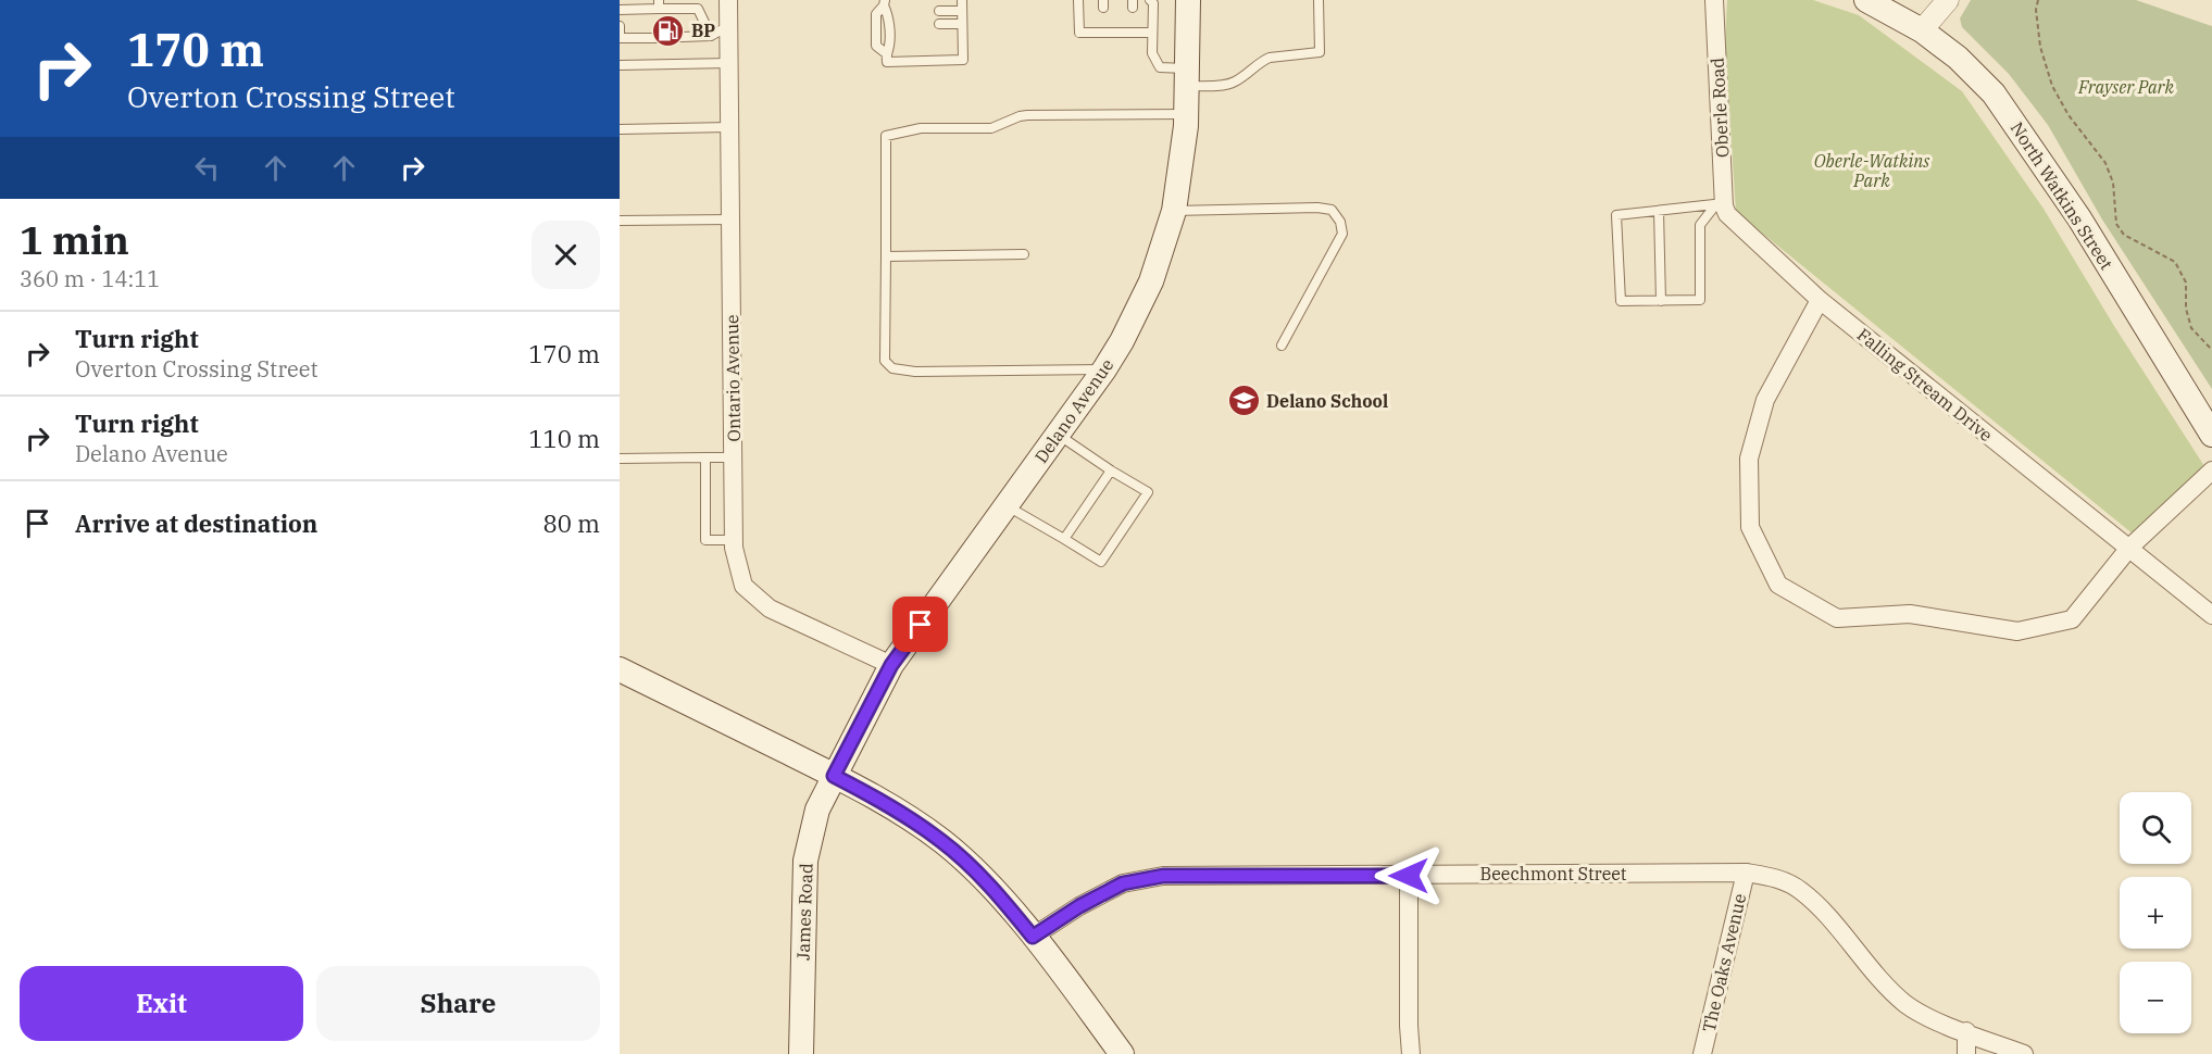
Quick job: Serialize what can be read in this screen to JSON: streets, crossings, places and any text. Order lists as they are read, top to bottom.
{
  "streets": {
    "main road": ["North Watkins Street", "Delano Avenue", "James Road"],
    "street": [
      "Oberle Road",
      "Ontario Avenue",
      "Falling Stream Drive",
      "Beechmont Street",
      "The Oaks Avenue"
    ]
  },
  "crossings": [
    ["Oberle Road", "Falling Stream Drive"],
    ["Ontario Avenue", "Delano Avenue"],
    ["Delano Avenue", "James Road"],
    ["Beechmont Street", "The Oaks Avenue"]
  ],
  "parks": ["Frayser Park", "Oberle-Watkins Park"],
  "places": {
    "fuel station": ["BP"],
    "school or university": ["Delano School"]
  },
  "page": {
    "turn": ["170 m", "Overton Crossing Street"],
    "heading": ["1 min", "360 m · 14:11"],
    "list": [
      {
        "name": "Turn right",
        "note": "Overton Crossing Street",
        "value": "170 m"
      },
      {
        "name": "Turn right",
        "note": "Delano Avenue",
        "value": "110 m"
      },
      {
        "name": "Arrive at destination",
        "value": "80 m"
      }
    ],
    "map_buttons": ["+", "−"],
    "buttons": ["Exit", "Share"]
  }
}
